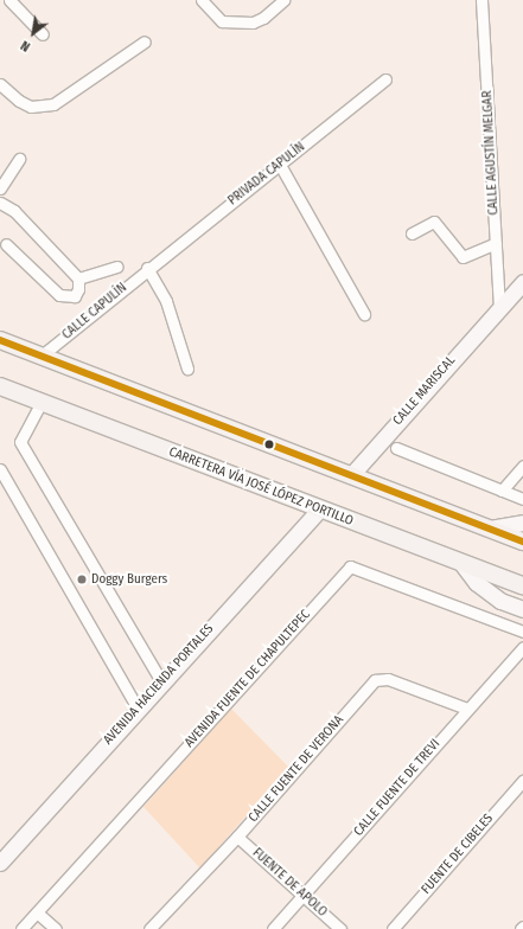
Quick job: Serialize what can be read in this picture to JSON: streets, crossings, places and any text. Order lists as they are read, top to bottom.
{
  "streets": {
    "main road": ["CALLE MARISCAL", "CARRETERA VÍA JOSÉ LÓPEZ PORTILLO", "AVENIDA HACIENDA PORTALES"],
    "street": [
      "CALLE AGUSTÍN MELGAR",
      "PRIVADA CAPULÍN",
      "CALLE CAPULÍN",
      "AVENIDA FUENTE DE CHAPULTEPEC",
      "CALLE FUENTE DE VERONA",
      "CALLE FUENTE DE TREVI",
      "FUENTE DE CIBELES",
      "FUENTE DE APOLO"
    ]
  },
  "crossings": [
    ["CALLE AGUSTÍN MELGAR", "CALLE MARISCAL"],
    ["PRIVADA CAPULÍN", "CALLE CAPULÍN"],
    ["CARRETERA VÍA JOSÉ LÓPEZ PORTILLO", "AVENIDA HACIENDA PORTALES"],
    ["CALLE FUENTE DE VERONA", "CALLE FUENTE DE TREVI"],
    ["CALLE FUENTE DE VERONA", "FUENTE DE APOLO"],
    ["CALLE FUENTE DE TREVI", "FUENTE DE APOLO"]
  ],
  "places": ["Doggy Burgers"],
  "north": "bottom left"
}
